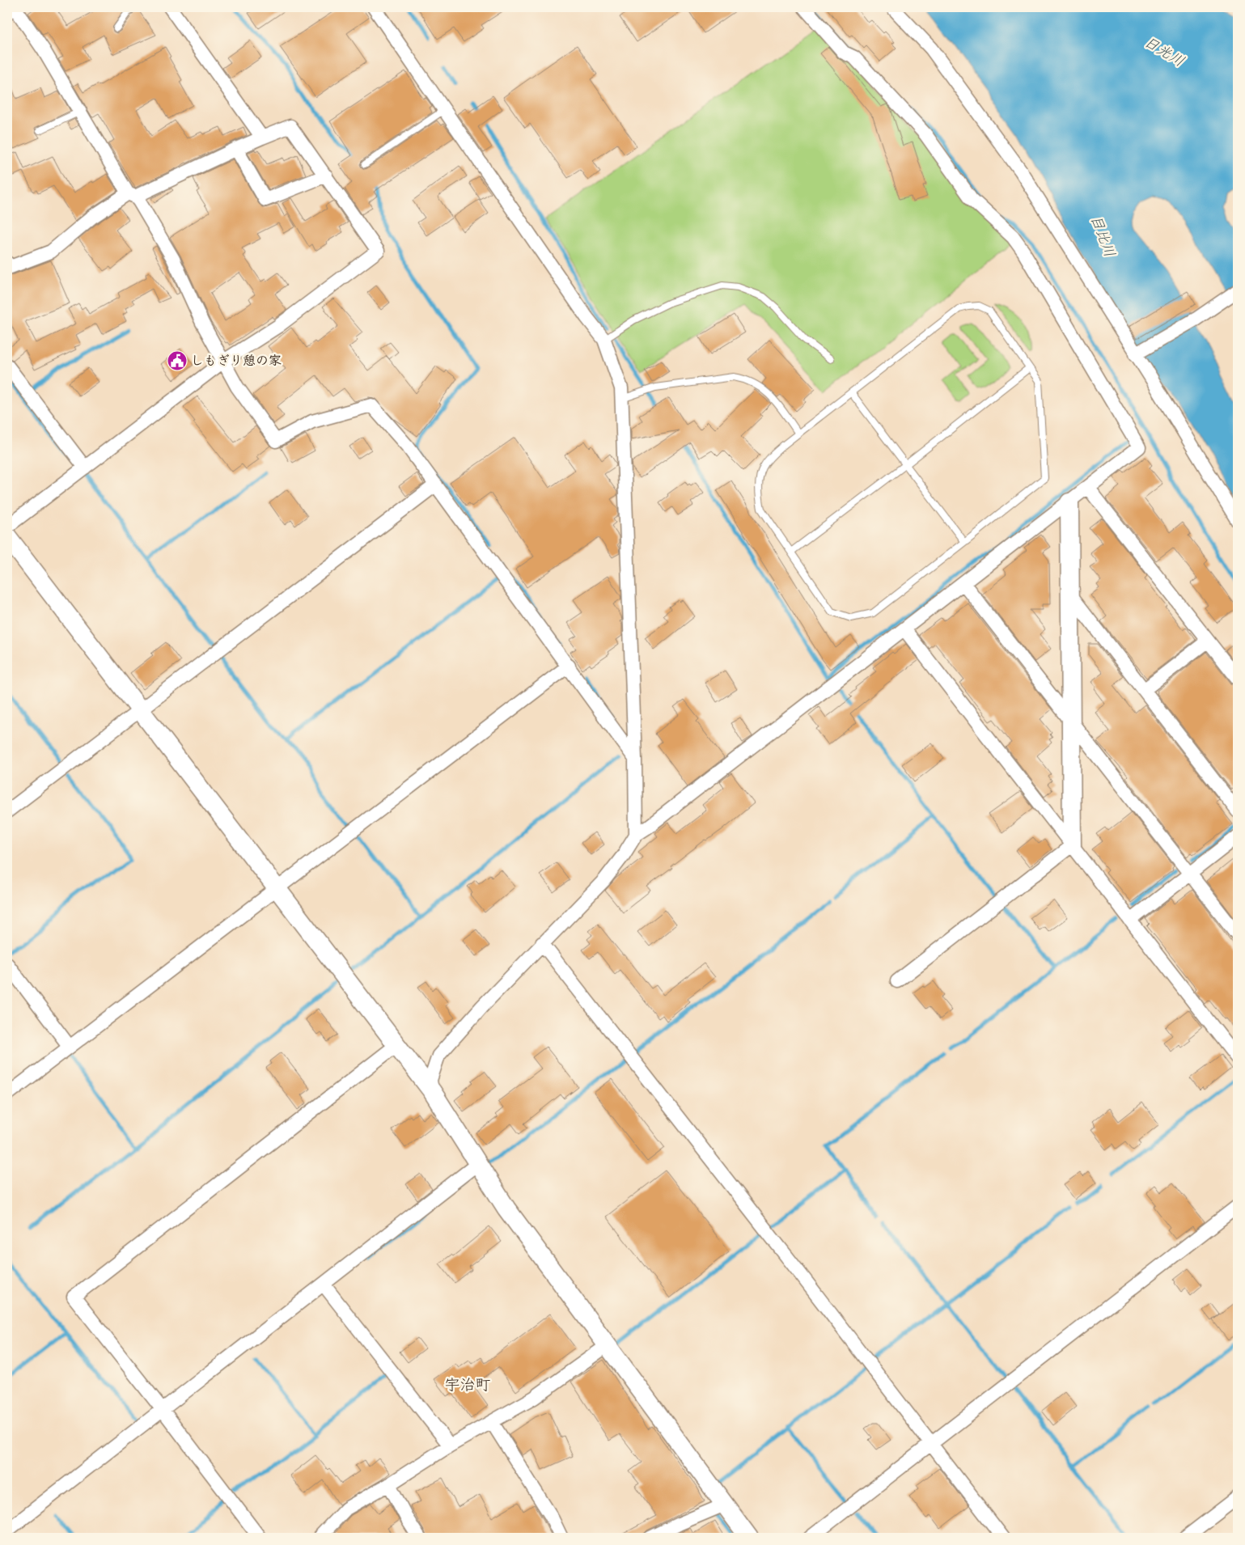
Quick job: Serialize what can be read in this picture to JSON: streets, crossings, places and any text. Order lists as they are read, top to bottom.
{
  "districts": ["宇治町"],
  "water": ["日光川", "目比川"],
  "places": {
    "public building": ["しもぎり憩の家"]
  }
}
